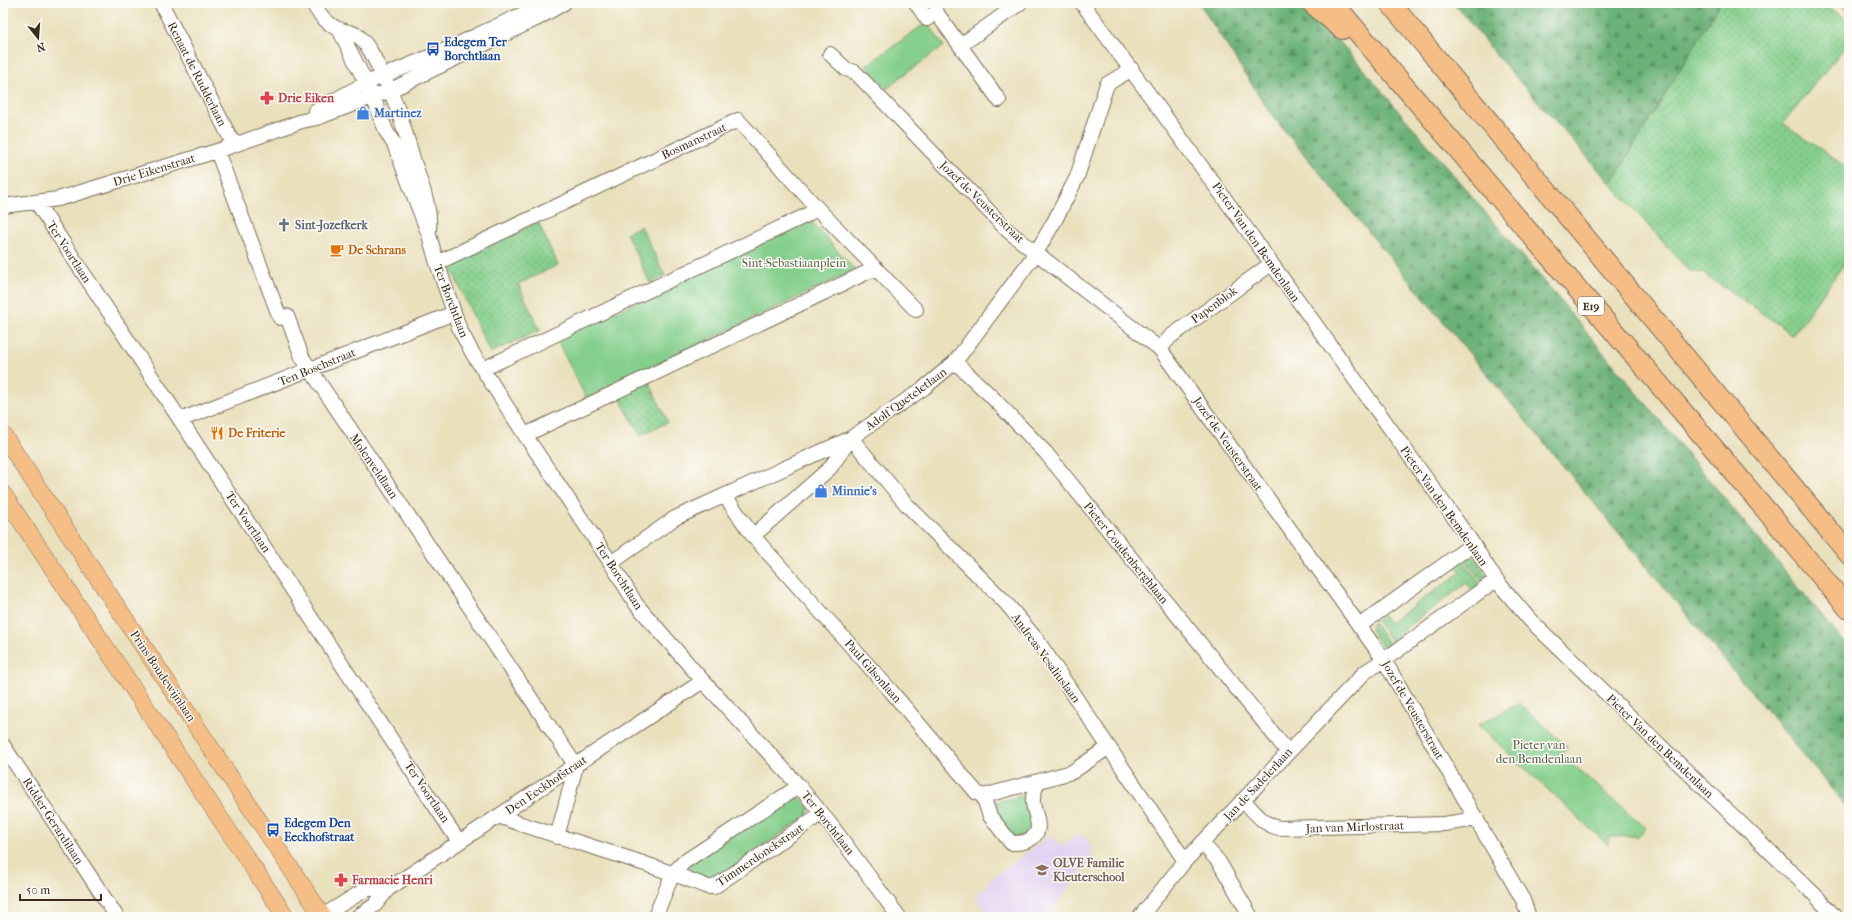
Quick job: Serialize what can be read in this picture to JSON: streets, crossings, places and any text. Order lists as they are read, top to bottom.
{
  "streets": {
    "highway": ["E19"],
    "main road": ["Prins Boudewijnlaan"],
    "street": [
      "Renaat de Rudderlaan",
      "Bosmanstraat",
      "Drie Eikenstraat",
      "Jozef de Veusterstraat",
      "Pieter Van den Bemdenlaan",
      "Ter Voortlaan",
      "Ter Borchtlaan",
      "Papenblok",
      "Ten Boschstraat",
      "Adolf Queteletlaan",
      "Molenveldlaan",
      "Pieter Coudenberghlaan",
      "Andreas Vesaliuslaan",
      "Paul Gilsonlaan",
      "Jan de Sadelerlaan",
      "Den Eeckhofstraat",
      "Ridder Gerardilaan",
      "Jan van Mirlostraat",
      "Timmerdonckstraat"
    ]
  },
  "crossings": [
    ["Renaat de Rudderlaan", "Drie Eikenstraat"],
    ["Bosmanstraat", "Ter Borchtlaan"],
    ["Drie Eikenstraat", "Ter Voortlaan"],
    ["Drie Eikenstraat", "Ter Borchtlaan"],
    ["Drie Eikenstraat", "Molenveldlaan"],
    ["Jozef de Veusterstraat", "Papenblok"],
    ["Jozef de Veusterstraat", "Adolf Queteletlaan"],
    ["Jozef de Veusterstraat", "Jan de Sadelerlaan"],
    ["Jozef de Veusterstraat", "Jan van Mirlostraat"],
    ["Pieter Van den Bemdenlaan", "Papenblok"],
    ["Pieter Van den Bemdenlaan", "Adolf Queteletlaan"],
    ["Pieter Van den Bemdenlaan", "Jan de Sadelerlaan"],
    ["Ter Voortlaan", "Ten Boschstraat"],
    ["Ter Voortlaan", "Den Eeckhofstraat"],
    ["Ter Borchtlaan", "Ten Boschstraat"],
    ["Ter Borchtlaan", "Adolf Queteletlaan"],
    ["Ter Borchtlaan", "Den Eeckhofstraat"],
    ["Ter Borchtlaan", "Timmerdonckstraat"],
    ["Ten Boschstraat", "Molenveldlaan"],
    ["Adolf Queteletlaan", "Pieter Coudenberghlaan"],
    ["Adolf Queteletlaan", "Andreas Vesaliuslaan"],
    ["Adolf Queteletlaan", "Paul Gilsonlaan"],
    ["Molenveldlaan", "Den Eeckhofstraat"],
    ["Pieter Coudenberghlaan", "Jan de Sadelerlaan"],
    ["Andreas Vesaliuslaan", "Jan de Sadelerlaan"],
    ["Jan de Sadelerlaan", "Jan van Mirlostraat"],
    ["Den Eeckhofstraat", "Timmerdonckstraat"]
  ],
  "parks": ["Sint-Sebastiaanplein", "Pieter van den Bemdenlaan"],
  "places": {
    "bus stop": ["Edegem Ter Borchtlaan", "Edegem Den Eeckhofstraat"],
    "pharmacy": ["Drie Eiken", "Farmacie Henri"],
    "shop": ["Martinez", "Minnie's"],
    "church": ["Sint-Jozefkerk"],
    "cafe": ["De Schrans"],
    "restaurant": ["De Friterie"],
    "school or university": ["OLVE Familie Kleuterschool"]
  },
  "scale_bar": "50 m",
  "north": "bottom"
}
